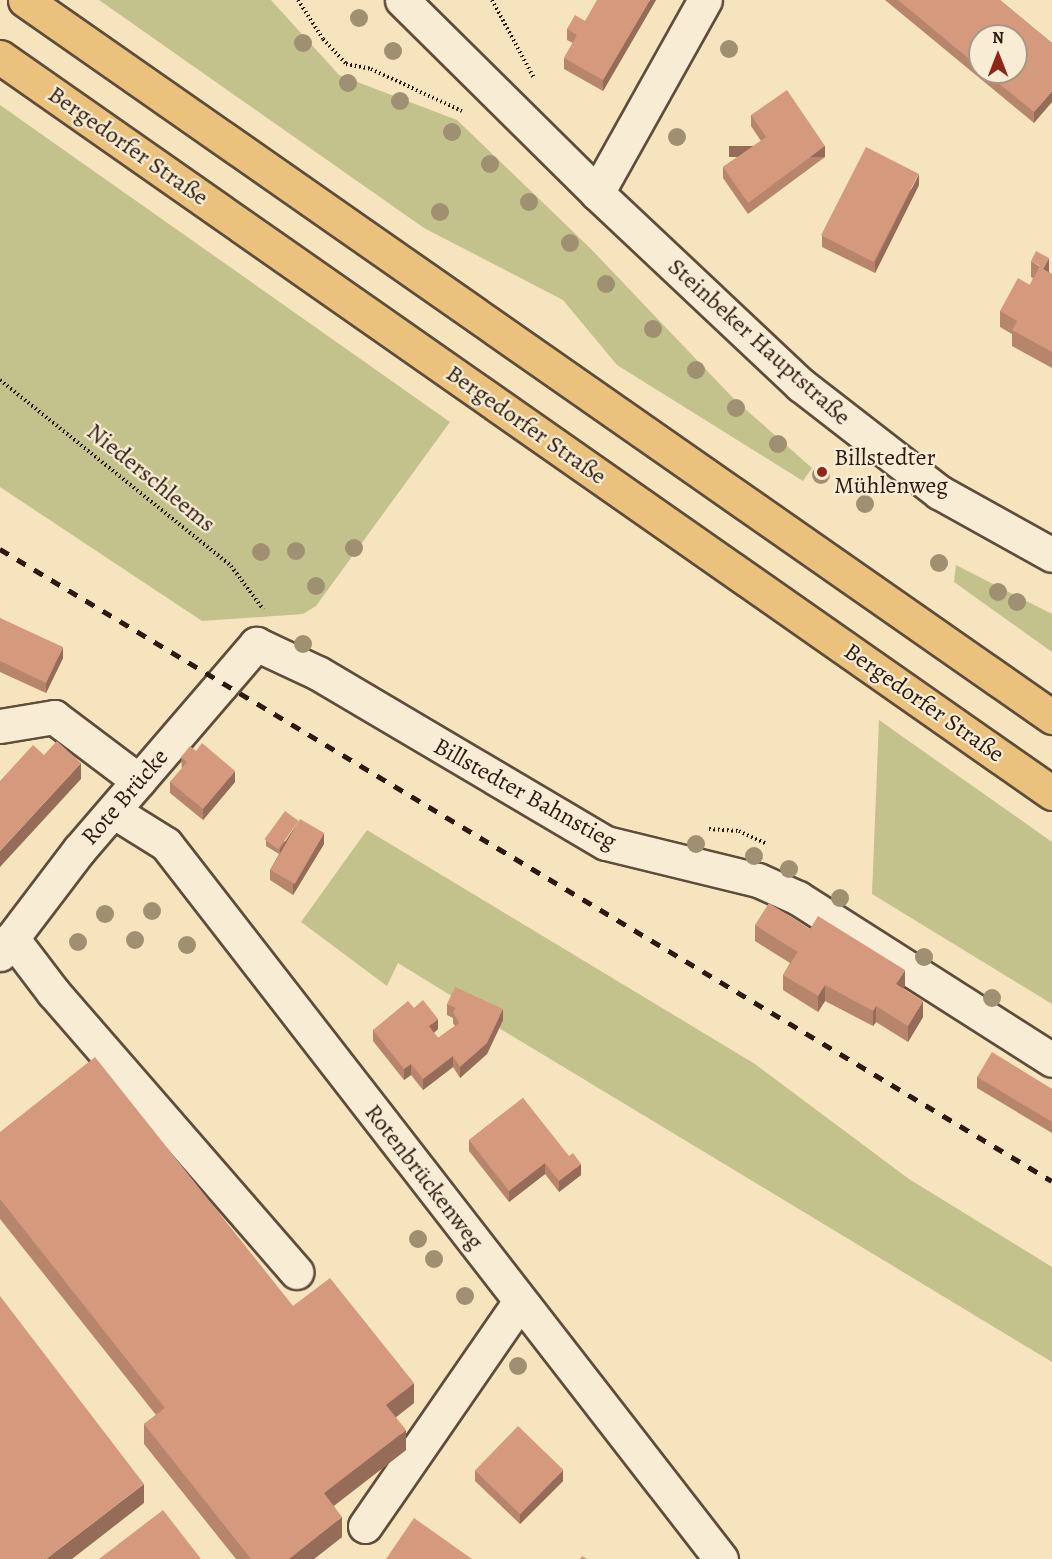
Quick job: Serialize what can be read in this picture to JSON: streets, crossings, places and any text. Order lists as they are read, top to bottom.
{
  "streets": {
    "highway": ["Bergedorfer Straße"],
    "street": [
      "Steinbeker Hauptstraße",
      "Billstedter Bahnstieg",
      "Rote Brücke",
      "Rotenbrückenweg"
    ],
    "path": ["Niederschleems"]
  },
  "crossings": [
    ["Niederschleems", "Billstedter Bahnstieg"],
    ["Niederschleems", "Rote Brücke"],
    ["Billstedter Bahnstieg", "Rote Brücke"],
    ["Rote Brücke", "Rotenbrückenweg"]
  ],
  "places": ["Billstedter Mühlenweg"],
  "north": "top"
}
